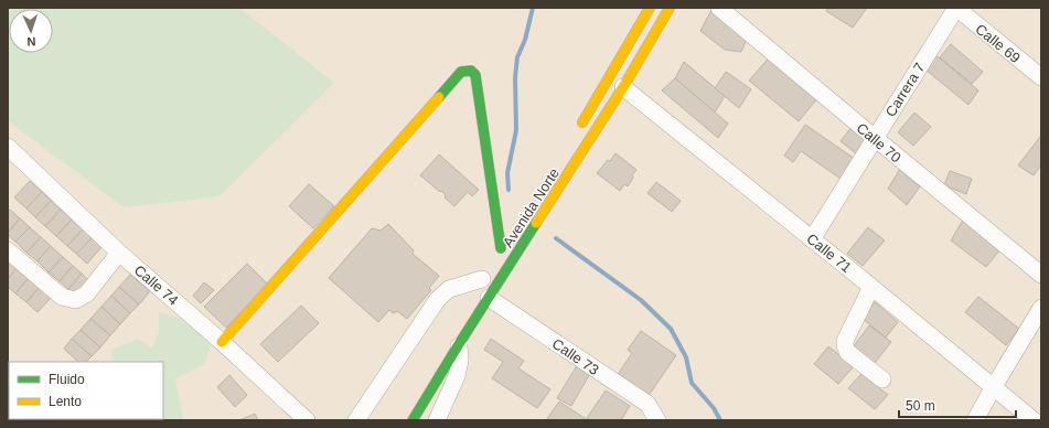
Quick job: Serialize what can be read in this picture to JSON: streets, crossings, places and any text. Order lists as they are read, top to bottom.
{
  "streets": {
    "main road": ["Avenida Norte"],
    "street": [
      "Calle 69",
      "Carrera 7",
      "Calle 70",
      "Calle 71",
      "Calle 74",
      "Calle 73"
    ]
  },
  "crossings": [
    ["Calle 69", "Carrera 7"],
    ["Carrera 7", "Calle 70"],
    ["Carrera 7", "Calle 71"],
    ["Avenida Norte", "Calle 71"],
    ["Avenida Norte", "Calle 74"],
    ["Avenida Norte", "Calle 73"]
  ],
  "legend": ["Fluido", "Lento"],
  "scale_bar": "50 m",
  "north": "bottom"
}
